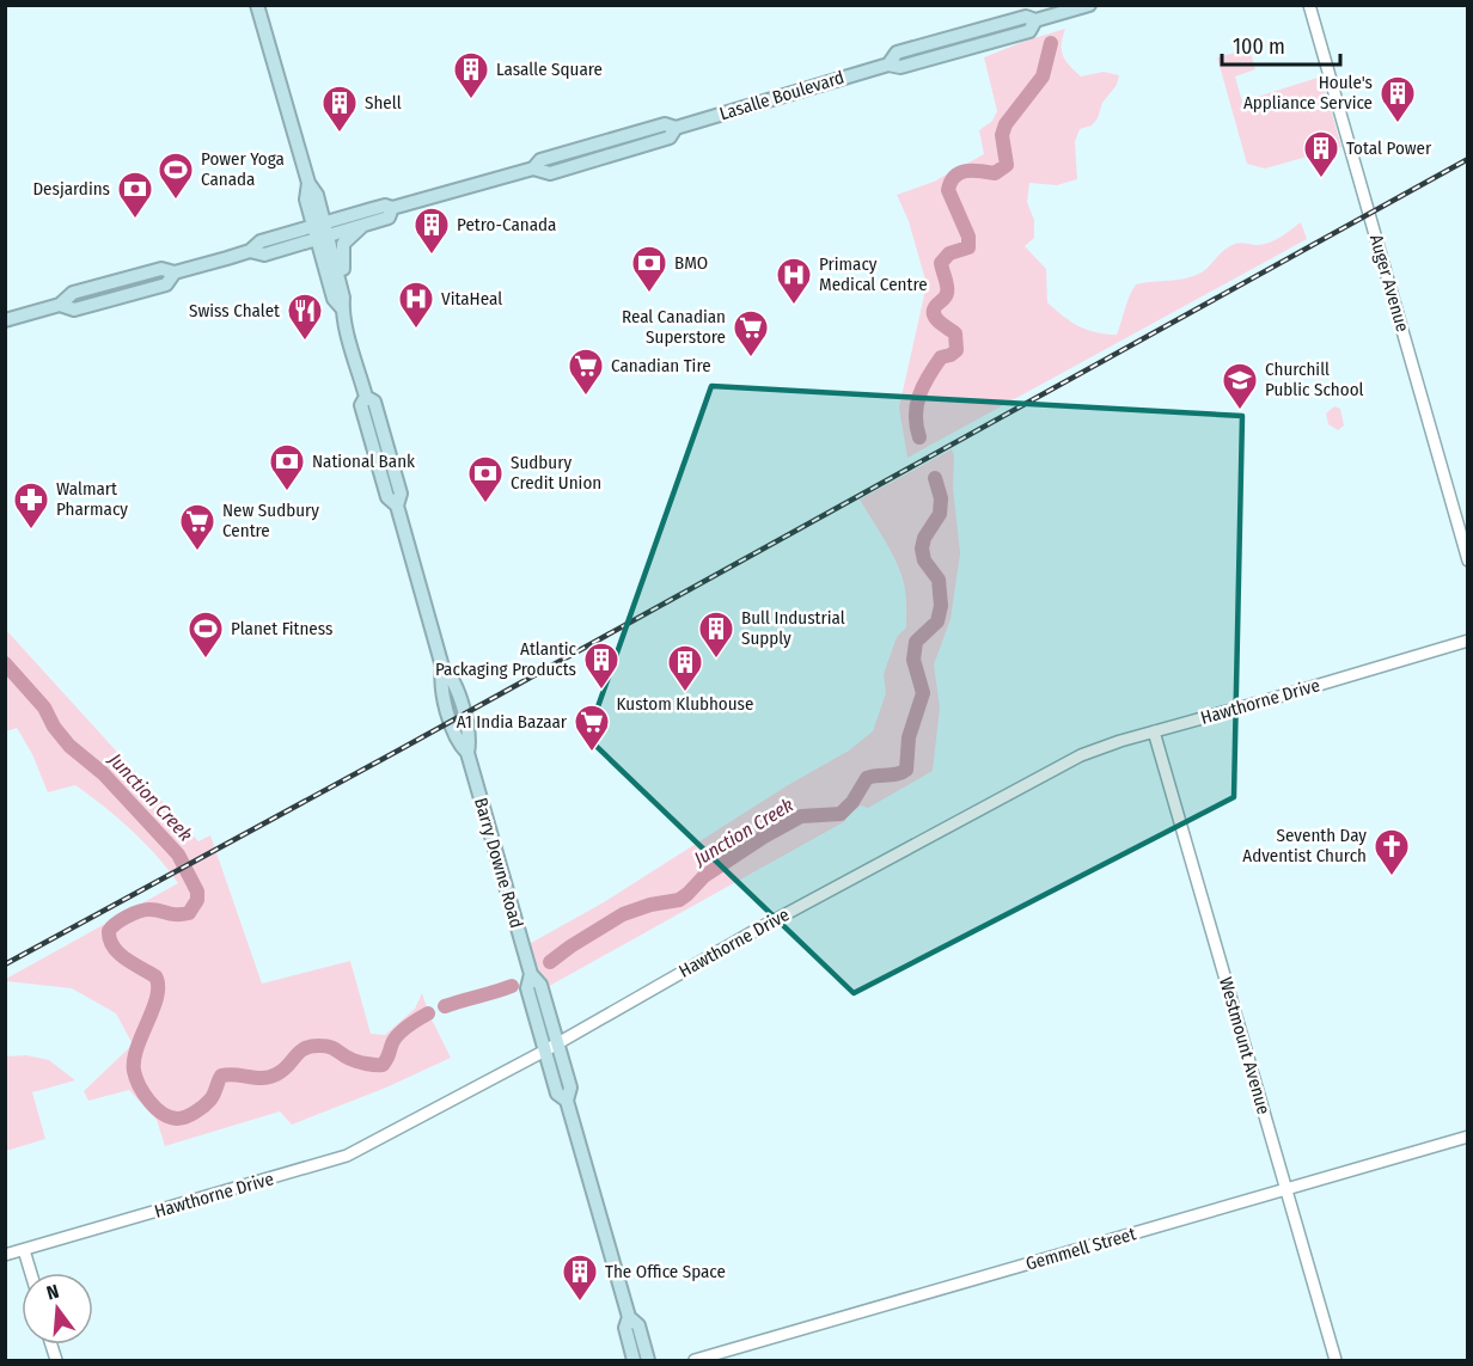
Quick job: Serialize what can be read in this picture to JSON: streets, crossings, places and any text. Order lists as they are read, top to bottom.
{
  "streets": {
    "main road": ["Lasalle Boulevard", "Barry Downe Road"],
    "street": [
      "Auger Avenue",
      "Hawthorne Drive",
      "Westmount Avenue",
      "Gemmell Street"
    ]
  },
  "crossings": [
    ["Lasalle Boulevard", "Barry Downe Road"],
    ["Hawthorne Drive", "Barry Downe Road"],
    ["Hawthorne Drive", "Westmount Avenue"],
    ["Westmount Avenue", "Gemmell Street"]
  ],
  "water": ["Junction Creek"],
  "places": {
    "building": [
      "Lasalle Square",
      "Houle's Appliance Service",
      "Shell",
      "Total Power",
      "Petro-Canada",
      "Bull Industrial Supply",
      "Atlantic Packaging Products",
      "Kustom Klubhouse",
      "The Office Space"
    ],
    "sports": ["Power Yoga Canada", "Planet Fitness"],
    "bank": [
      "Desjardins",
      "BMO",
      "National Bank",
      "Sudbury Credit Union"
    ],
    "hospital": ["Primacy Medical Centre", "VitaHeal"],
    "restaurant": ["Swiss Chalet"],
    "supermarket": [
      "Real Canadian Superstore",
      "Canadian Tire",
      "New Sudbury Centre",
      "A1 India Bazaar"
    ],
    "school or university": ["Churchill Public School"],
    "pharmacy": ["Walmart Pharmacy"],
    "church": ["Seventh Day Adventist Church"]
  },
  "scale_bar": "100 m",
  "north": "top"
}
